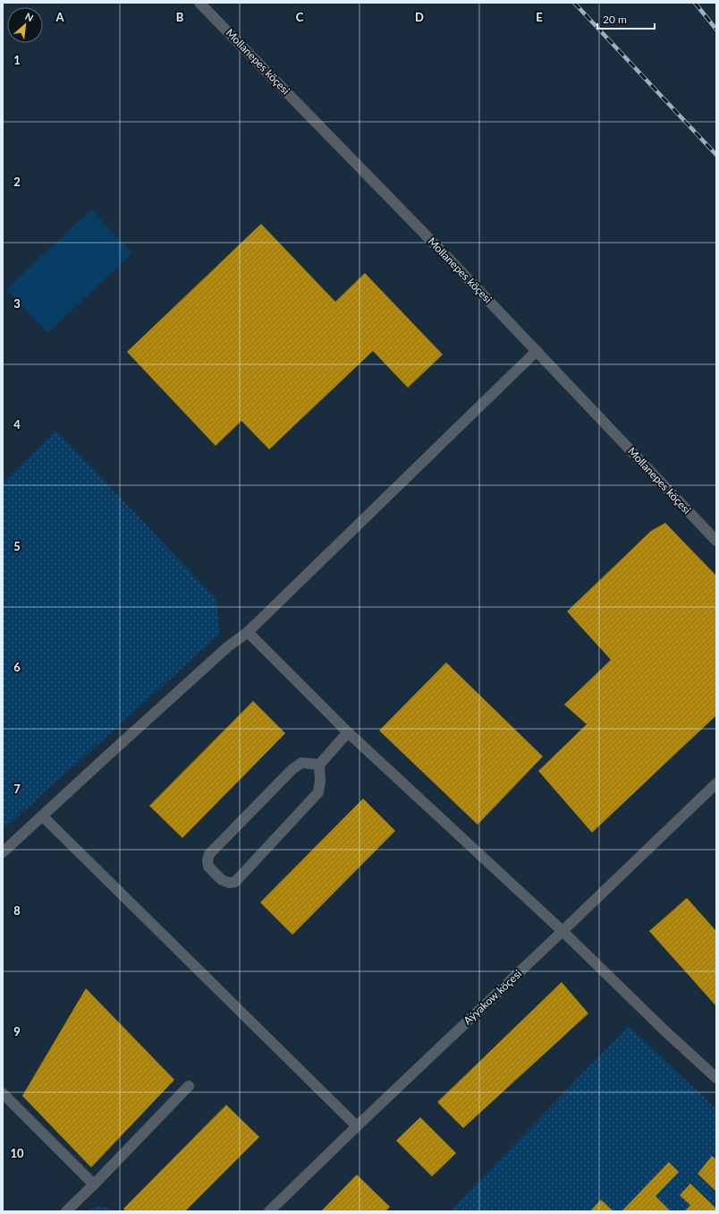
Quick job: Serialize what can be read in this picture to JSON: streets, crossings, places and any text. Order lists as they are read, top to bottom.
{
  "streets": {
    "street": ["Mollanepes köçesi", "Aýyakow köçesi"]
  },
  "scale_bar": "20 m",
  "north": "top right",
  "grid": {
    "columns": [
      "A",
      "B",
      "C",
      "D",
      "E"
    ],
    "rows": [
      "1",
      "2",
      "3",
      "4",
      "5",
      "6",
      "7",
      "8",
      "9",
      "10"
    ]
  }
}
